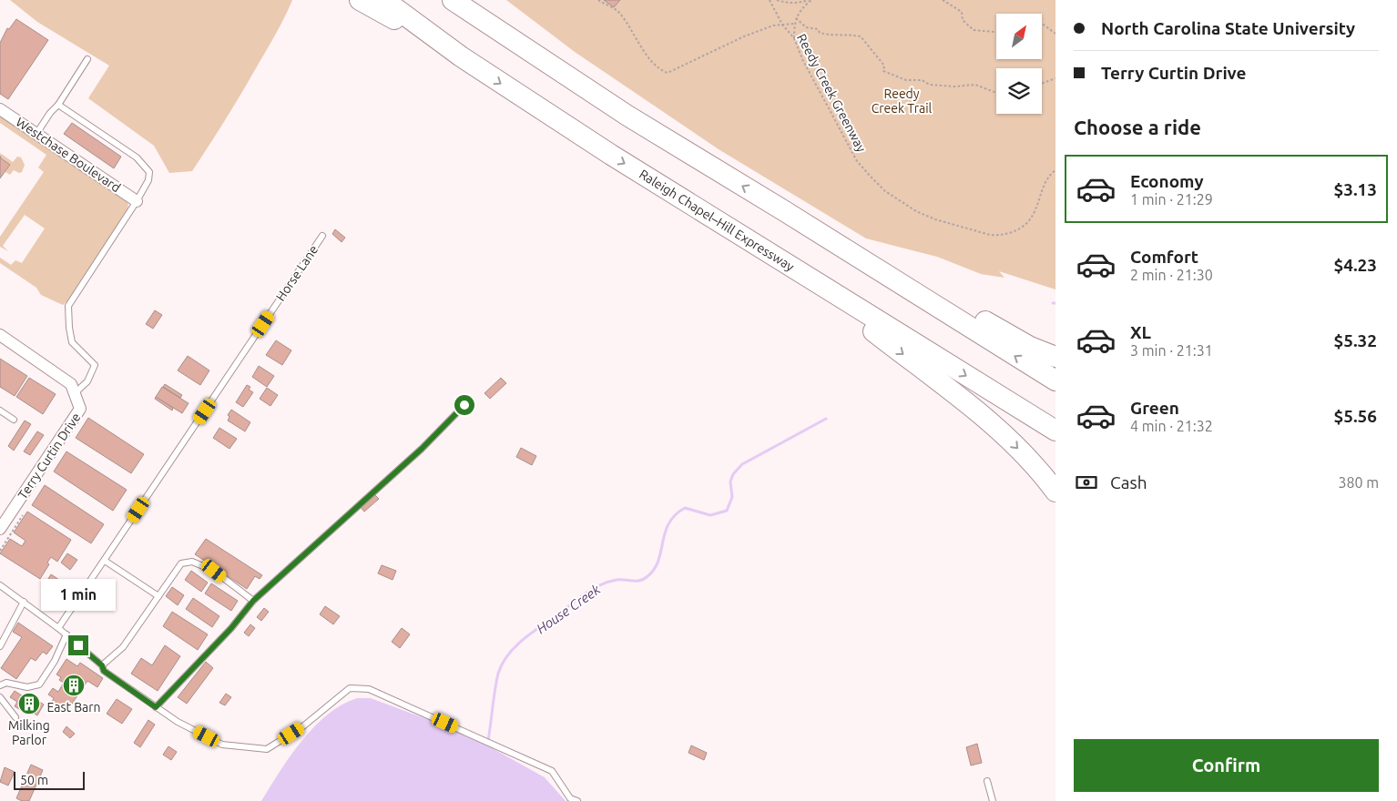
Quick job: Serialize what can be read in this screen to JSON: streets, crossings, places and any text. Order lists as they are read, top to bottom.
{
  "streets": {
    "highway": ["Raleigh Chapel–Hill Expressway"],
    "street": ["Westchase Boulevard", "Terry Curtin Drive"],
    "lane": ["Horse Lane"],
    "path": ["Reedy Creek Greenway"]
  },
  "water": ["House Creek"],
  "parks": ["Reedy Creek Trail"],
  "places": {
    "building": ["East Barn", "Milking Parlor"]
  },
  "scale_bar": "50 m",
  "north": "top right",
  "page": {
    "banner": ["North Carolina State University", "Terry Curtin Drive"],
    "heading": "Choose a ride",
    "list": [
      {
        "name": "Economy",
        "note": "1 min · 21:29",
        "value": "$3.13"
      },
      {
        "name": "Comfort",
        "note": "2 min · 21:30",
        "value": "$4.23"
      },
      {
        "name": "XL",
        "note": "3 min · 21:31",
        "value": "$5.32"
      },
      {
        "name": "Green",
        "note": "4 min · 21:32",
        "value": "$5.56"
      }
    ],
    "pay": ["Cash", "380 m"],
    "bubble": "1 min",
    "buttons": "Confirm",
    "scale": "50 m"
  }
}
